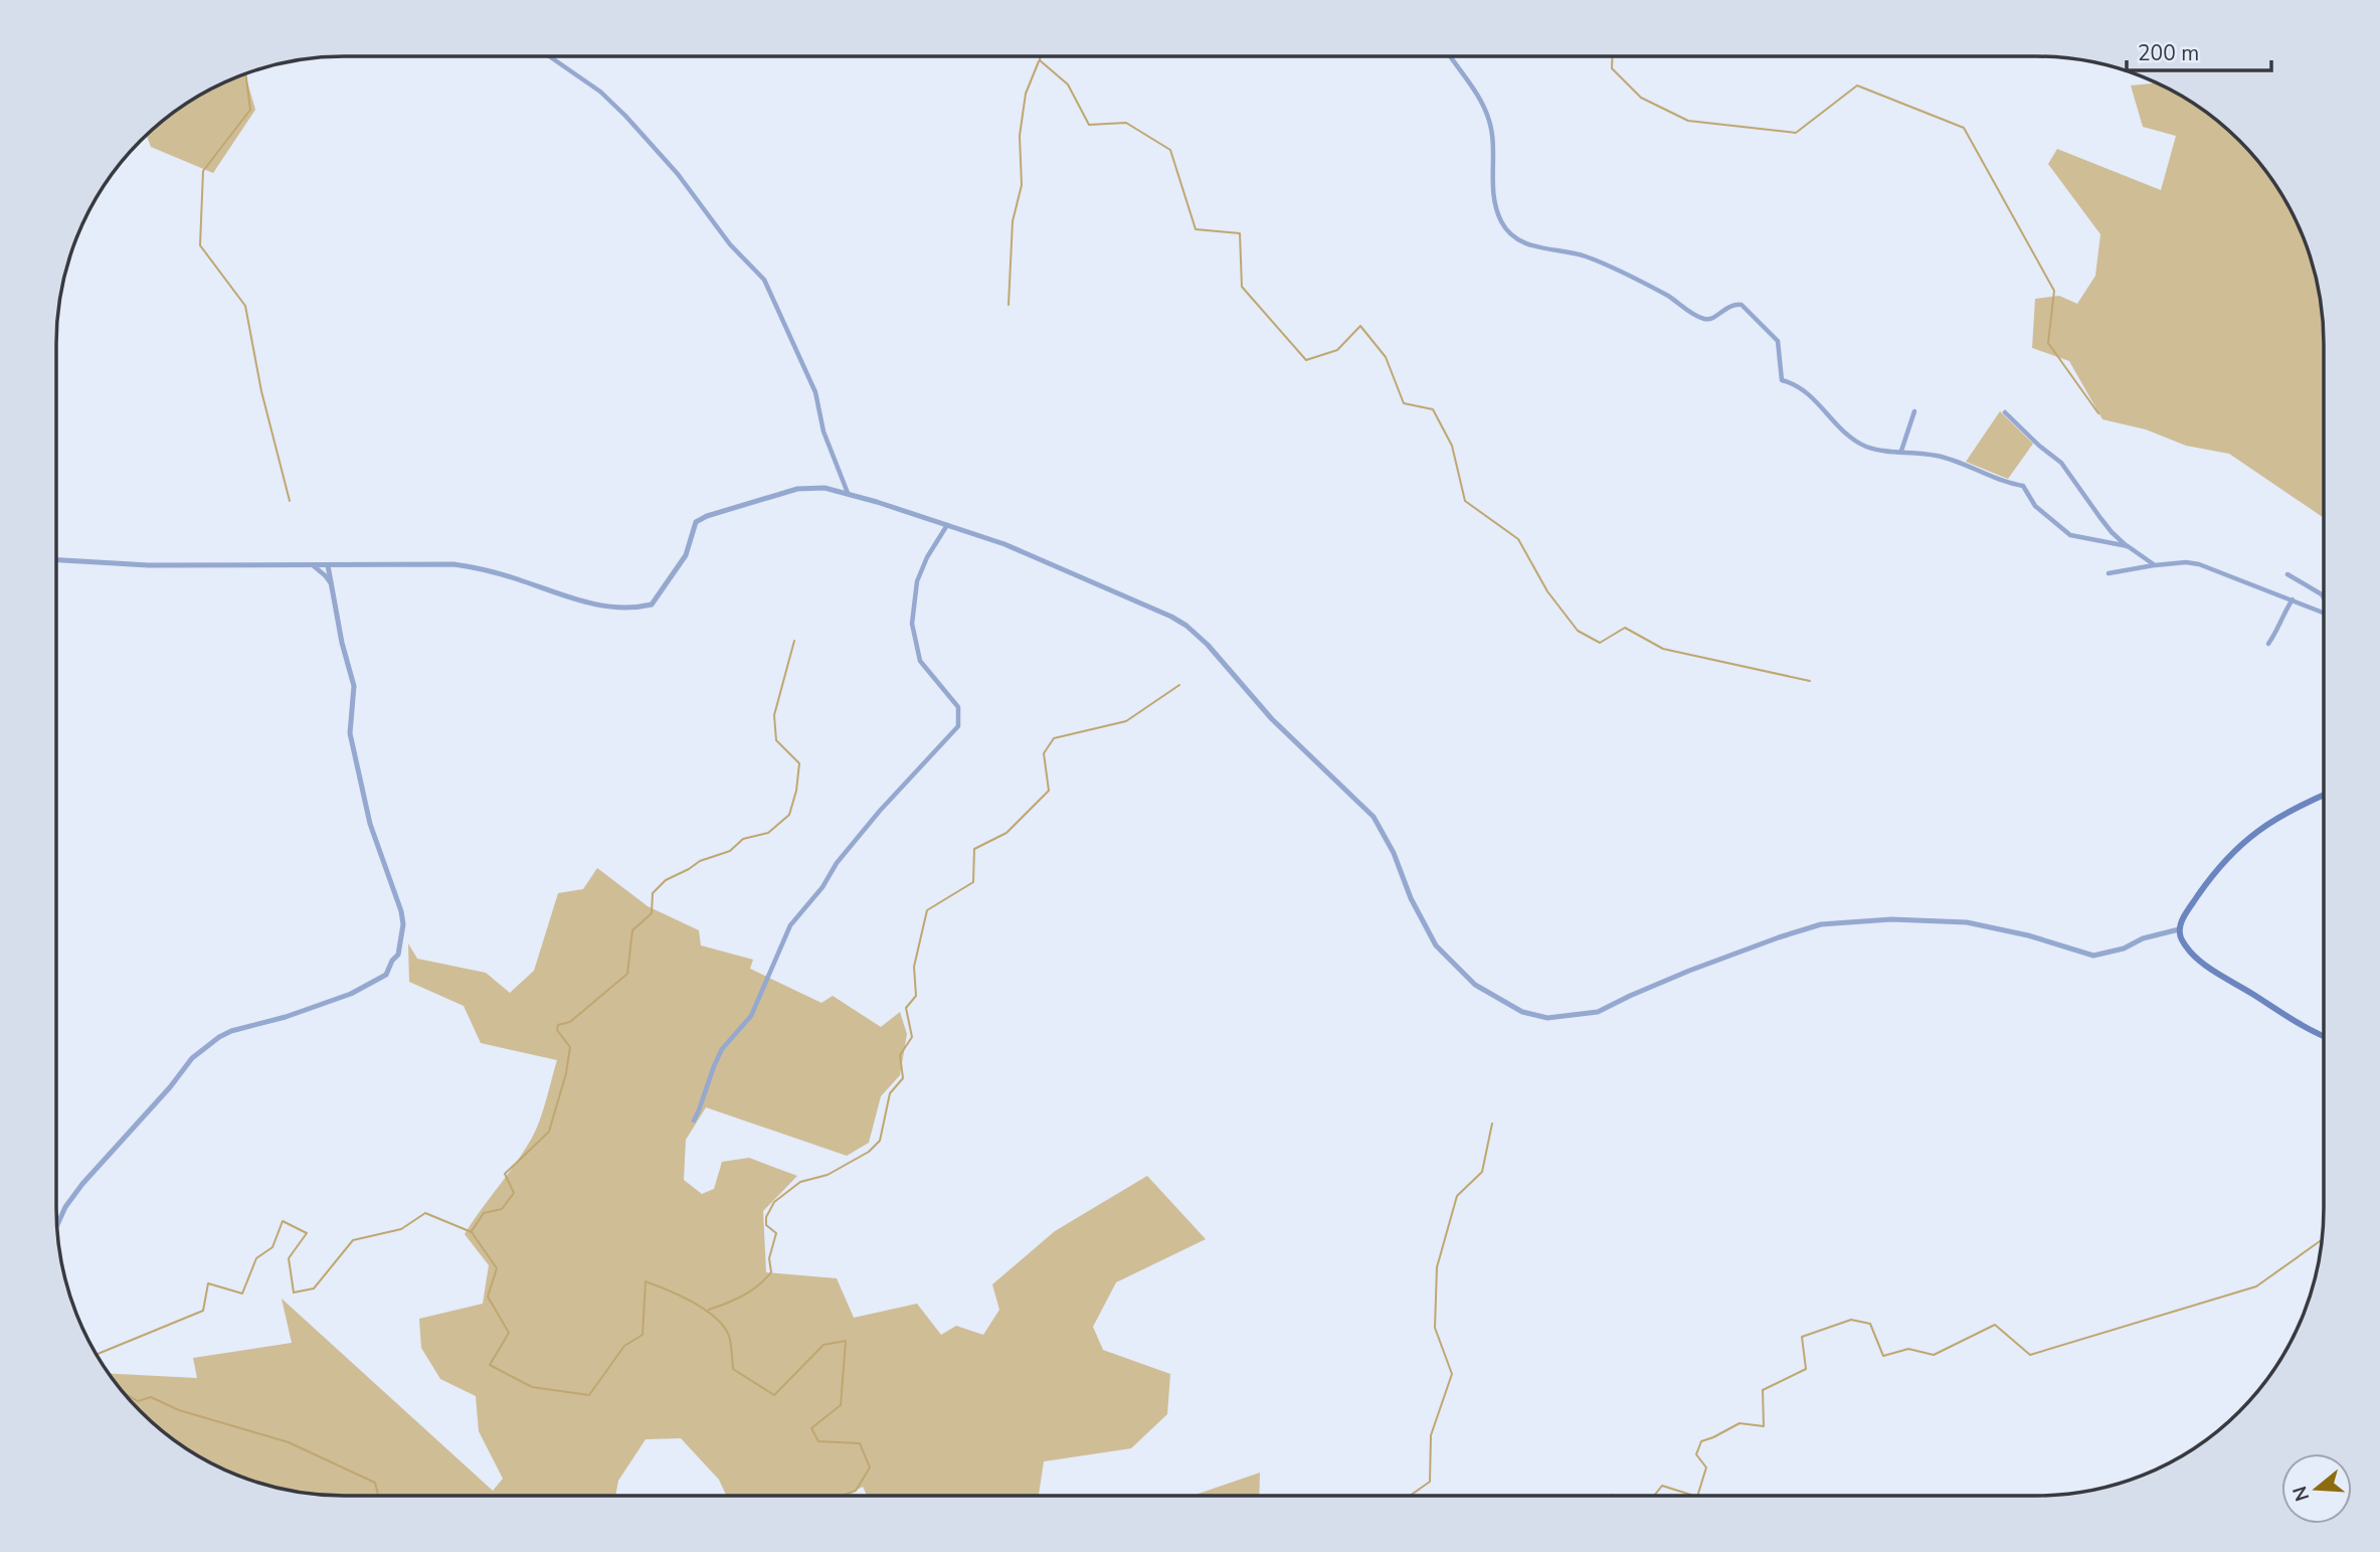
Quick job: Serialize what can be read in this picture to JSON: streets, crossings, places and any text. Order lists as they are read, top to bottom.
{
  "scale_bar": "200 m",
  "north": "left"
}
